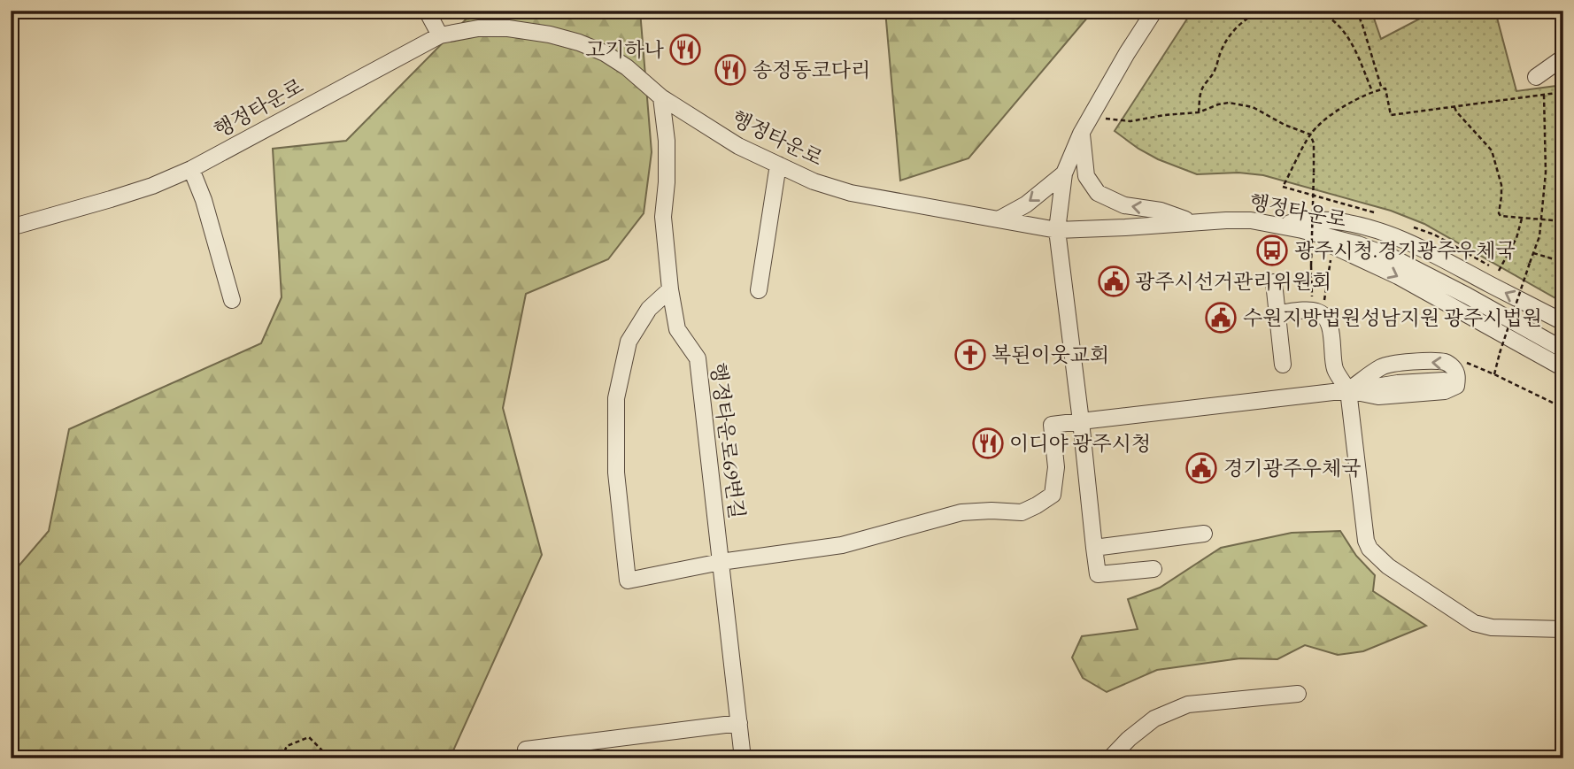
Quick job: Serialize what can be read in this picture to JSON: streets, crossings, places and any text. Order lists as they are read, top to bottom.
{
  "streets": {
    "street": ["행정타운로", "행정타운로69번길"]
  },
  "crossings": [
    ["행정타운로", "행정타운로69번길"]
  ],
  "places": {
    "restaurant": ["고기하나", "송정동코다리", "이디야 광주시청"],
    "bus stop": ["광주시청.경기광주우체국"],
    "public building": ["광주시선거관리위원회", "수원지방법원성남지원 광주시법원", "경기광주우체국"],
    "church": ["복된이웃교회"]
  }
}
